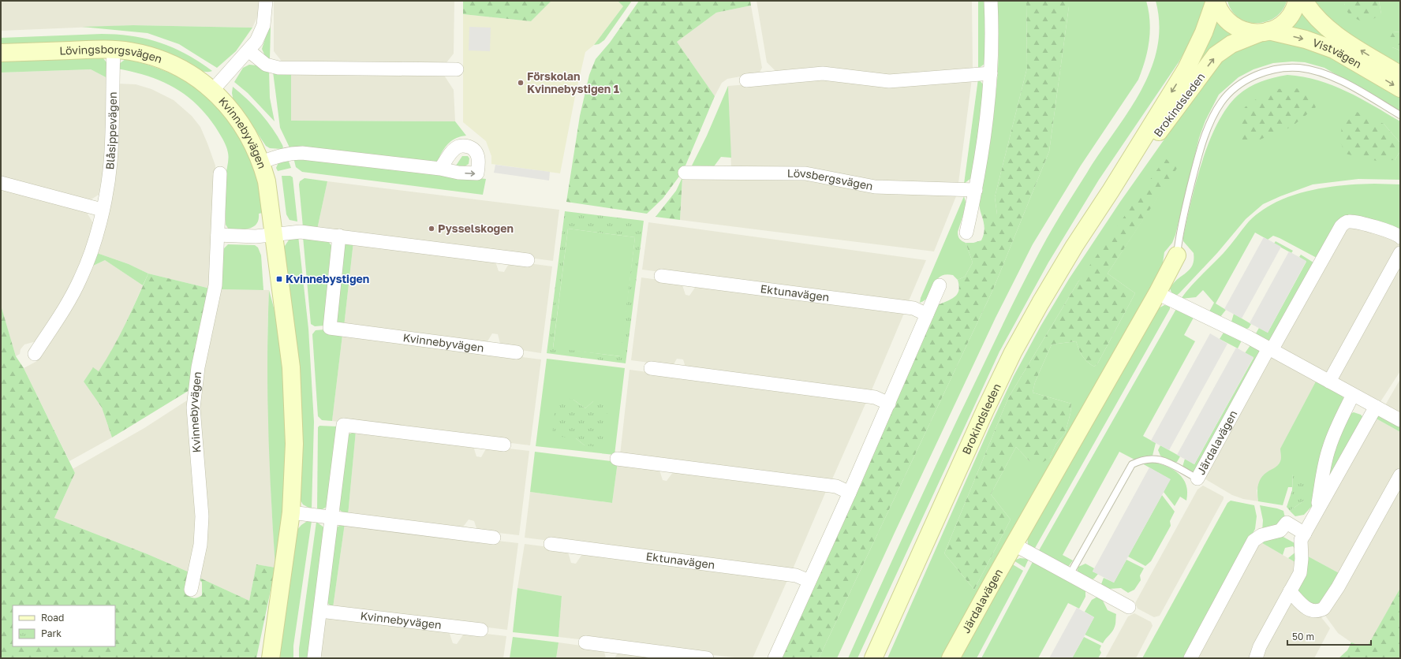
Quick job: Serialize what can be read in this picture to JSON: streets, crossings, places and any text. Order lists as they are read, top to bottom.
{
  "streets": {
    "main road": [
      "Vistvägen",
      "Lövingsborgsvägen",
      "Brokindsleden",
      "Kvinnebyvägen",
      "Järdalavägen"
    ],
    "street": ["Blåsippevägen", "Lövsbergsvägen", "Ektunavägen"]
  },
  "crossings": [
    ["Vistvägen", "Brokindsleden"],
    ["Lövingsborgsvägen", "Blåsippevägen"],
    ["Lövingsborgsvägen", "Kvinnebyvägen"]
  ],
  "places": {
    "other": ["Förskolan Kvinnebystigen 1", "Pysselskogen"],
    "transit": ["Kvinnebystigen"]
  },
  "legend": ["Road", "Park"],
  "scale_bar": "50 m"
}
